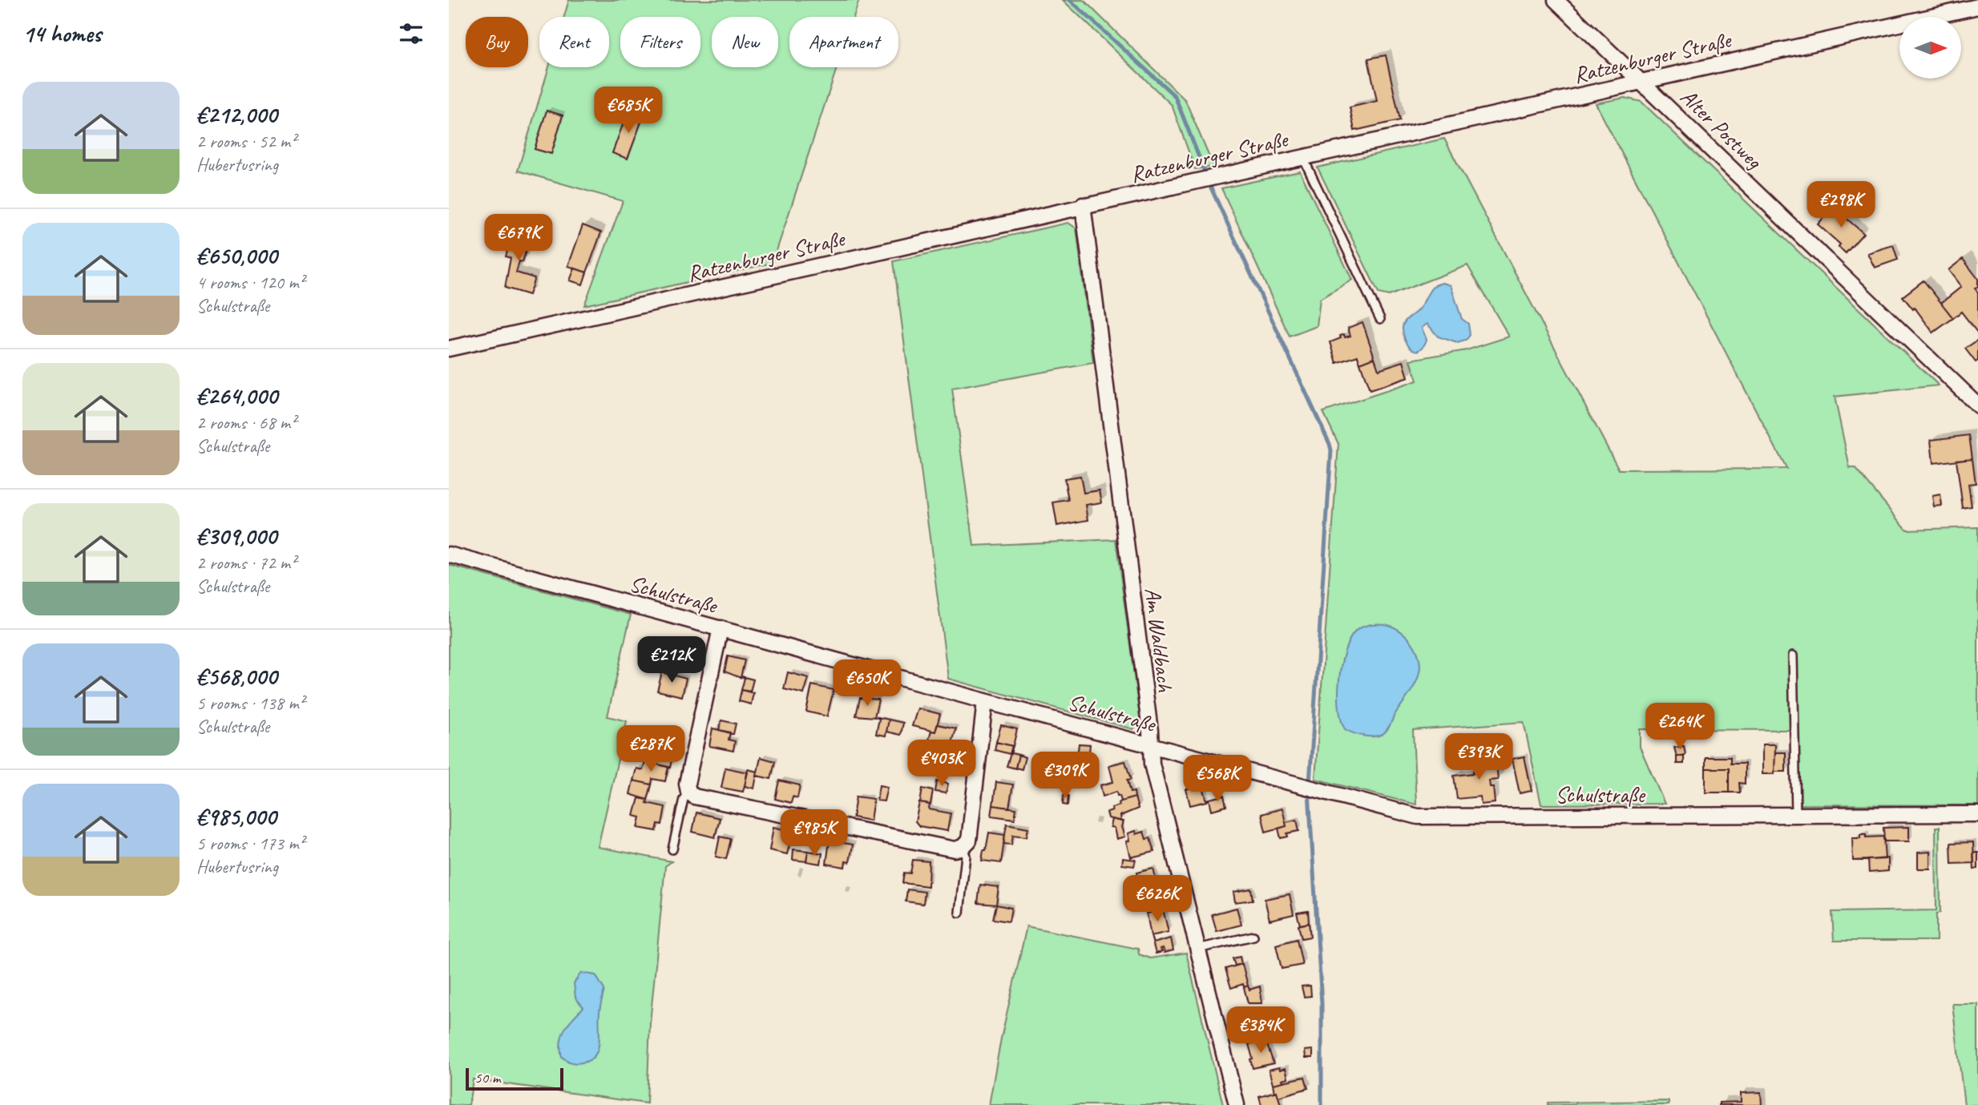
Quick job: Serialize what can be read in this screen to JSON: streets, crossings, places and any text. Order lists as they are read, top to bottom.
{
  "streets": {
    "street": [
      "Ratzenburger Straße",
      "Alter Postweg",
      "Schulstraße",
      "Am Waldbach"
    ]
  },
  "crossings": [
    ["Ratzenburger Straße", "Alter Postweg"],
    ["Ratzenburger Straße", "Am Waldbach"],
    ["Schulstraße", "Am Waldbach"]
  ],
  "scale_bar": "50 m",
  "north": "right",
  "page": {
    "heading": "14 homes",
    "chip": [
      "Buy",
      "Rent",
      "Filters",
      "New",
      "Apartment"
    ],
    "list": [
      {
        "name": "€212,000",
        "note": "2 rooms · 52 m² · Hubertusring"
      },
      {
        "name": "€650,000",
        "note": "4 rooms · 120 m² · Schulstraße"
      },
      {
        "name": "€264,000",
        "note": "2 rooms · 68 m² · Schulstraße"
      },
      {
        "name": "€309,000",
        "note": "2 rooms · 72 m² · Schulstraße"
      },
      {
        "name": "€568,000",
        "note": "5 rooms · 138 m² · Schulstraße"
      },
      {
        "name": "€985,000",
        "note": "5 rooms · 173 m² · Hubertusring"
      }
    ],
    "price": [
      "€685K",
      "€298K",
      "€679K",
      "€212K",
      "€650K",
      "€264K",
      "€287K",
      "€393K",
      "€403K",
      "€309K",
      "€568K",
      "€985K",
      "€626K",
      "€384K"
    ],
    "scale": "50 m"
  }
}
